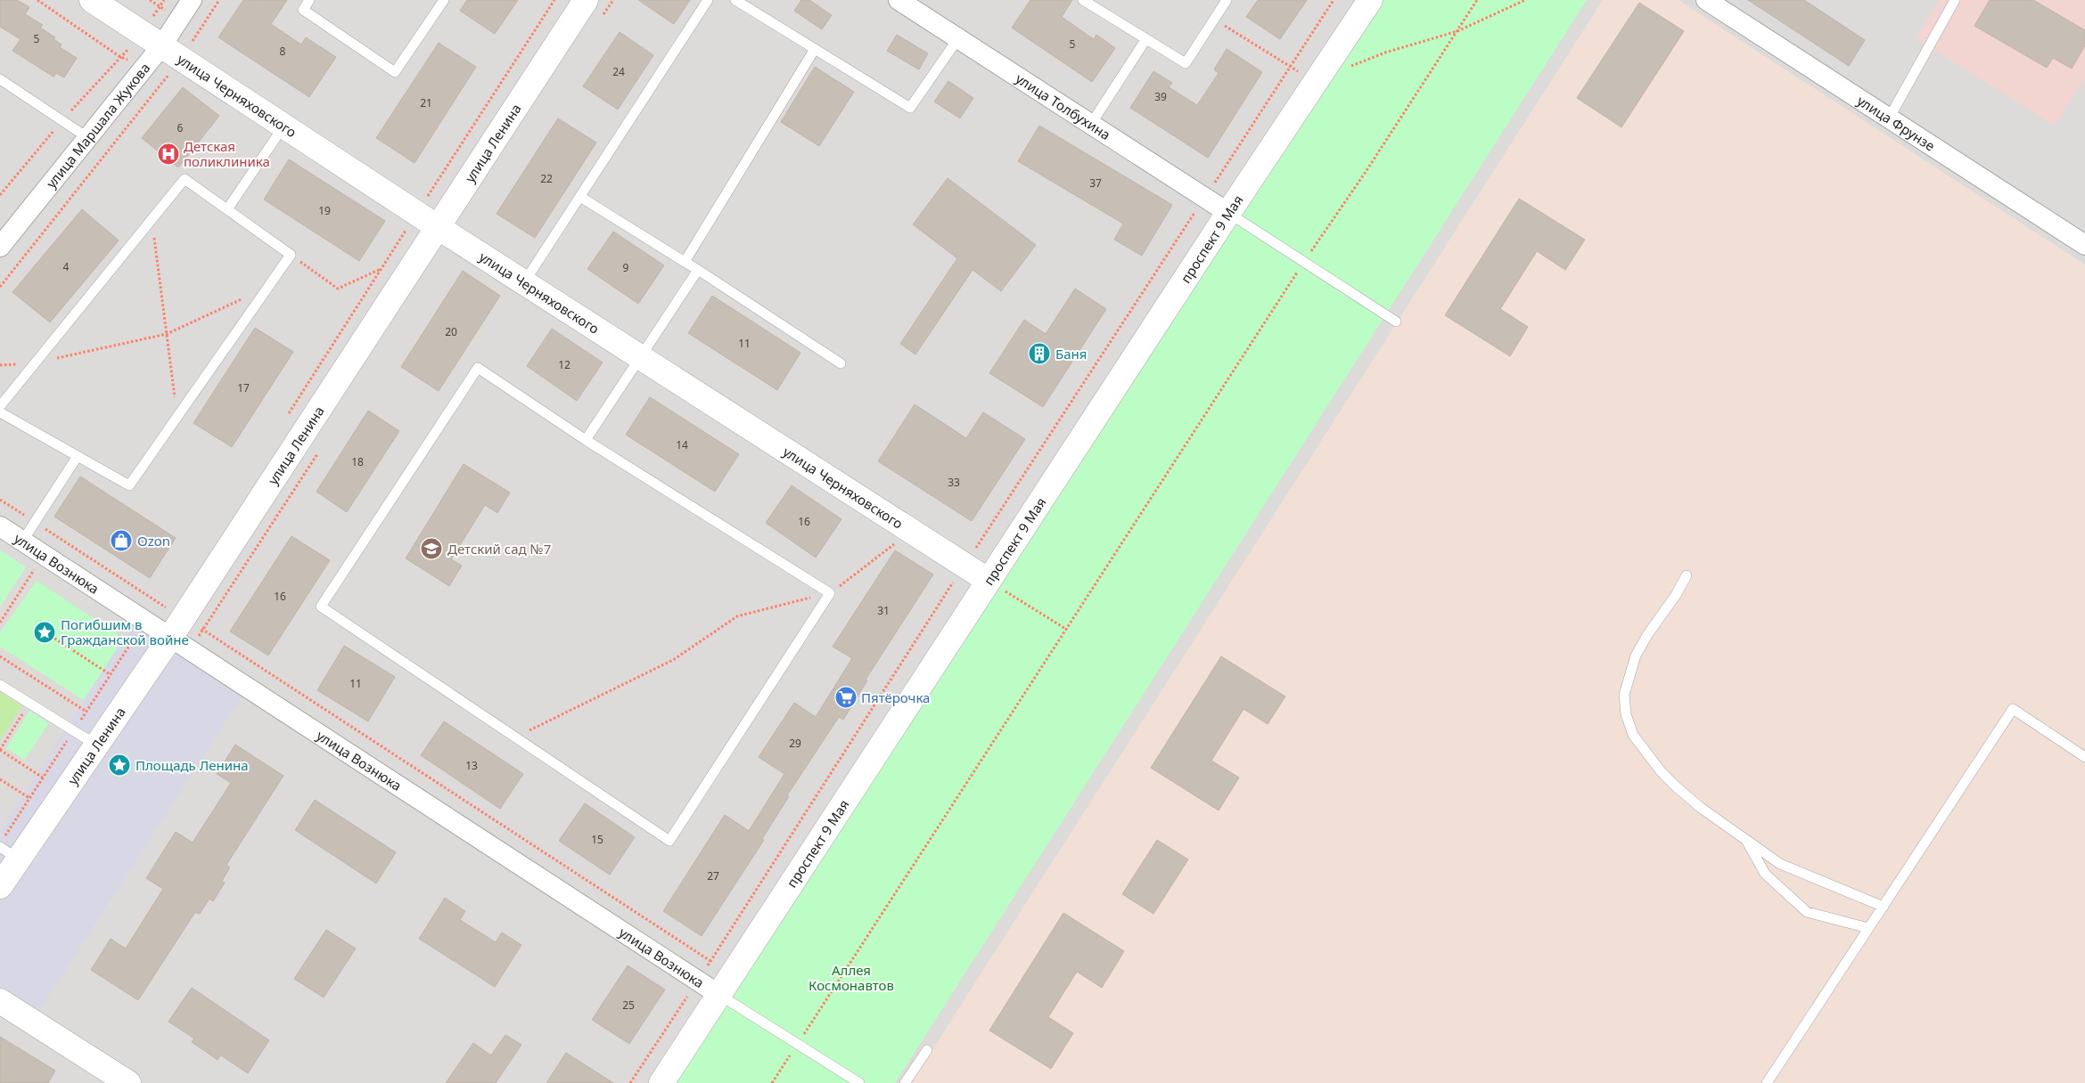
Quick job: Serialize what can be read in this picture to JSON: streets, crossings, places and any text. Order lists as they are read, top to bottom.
{
  "streets": {
    "street": [
      "улица Черняховского",
      "улица Толбухина",
      "улица Фрунзе",
      "улица Маршала Жукова",
      "улица Ленина",
      "проспект 9 Мая",
      "улица Вознюка"
    ]
  },
  "crossings": [
    ["улица Черняховского", "улица Маршала Жукова"],
    ["улица Черняховского", "улица Ленина"],
    ["улица Черняховского", "проспект 9 Мая"],
    ["улица Толбухина", "проспект 9 Мая"],
    ["улица Ленина", "улица Вознюка"],
    ["проспект 9 Мая", "улица Вознюка"]
  ],
  "parks": ["Аллея Космонавтов"],
  "places": {
    "hospital": ["Детская поликлиника"],
    "building": ["Баня"],
    "shop": ["Ozon"],
    "school or university": ["Детский сад №7"],
    "place": ["Погибшим в Гражданской войне", "Площадь Ленина"],
    "supermarket": ["Пятёрочка"]
  },
  "house_numbers": [
    "5",
    "5",
    "8",
    "24",
    "39",
    "21",
    "6",
    "22",
    "37",
    "19",
    "4",
    "9",
    "20",
    "11",
    "12",
    "17",
    "14",
    "18",
    "33",
    "16",
    "16",
    "31",
    "11",
    "29",
    "13",
    "15",
    "27",
    "25"
  ]
}
